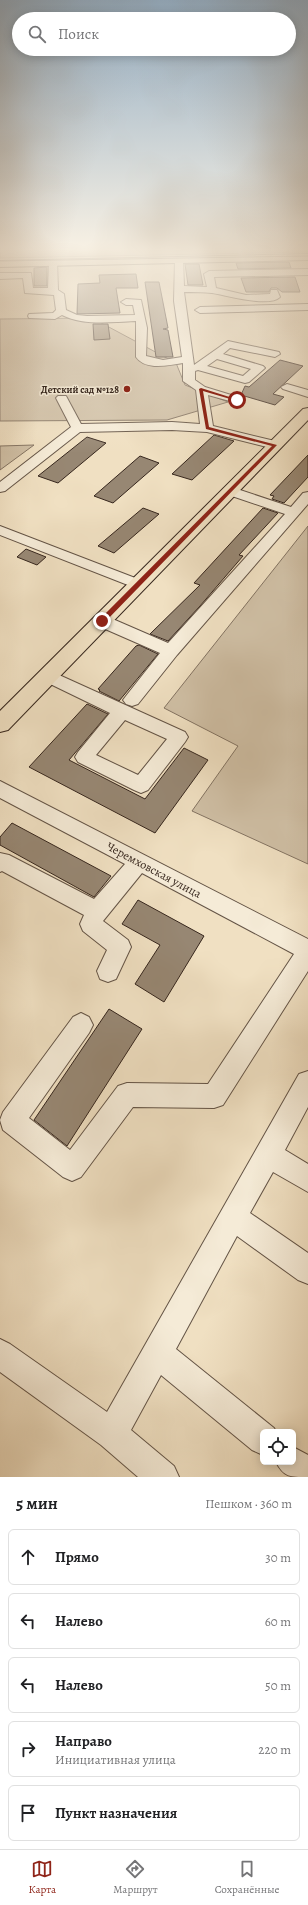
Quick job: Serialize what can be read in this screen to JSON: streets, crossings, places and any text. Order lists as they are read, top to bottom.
{
  "streets": {
    "street": ["Черемховская улица"]
  },
  "places": ["Детский сад №128"],
  "page": {
    "search": "Поиск",
    "heading": ["5 мин", "Пешком · 360 m"],
    "list": [
      ["Прямо", "30 m"],
      ["Налево", "60 m"],
      ["Налево", "50 m"],
      ["Направо", "Инициативная улица", "220 m"],
      "Пункт назначения"
    ],
    "nav": ["Карта", "Маршрут", "Сохранённые"]
  }
}
